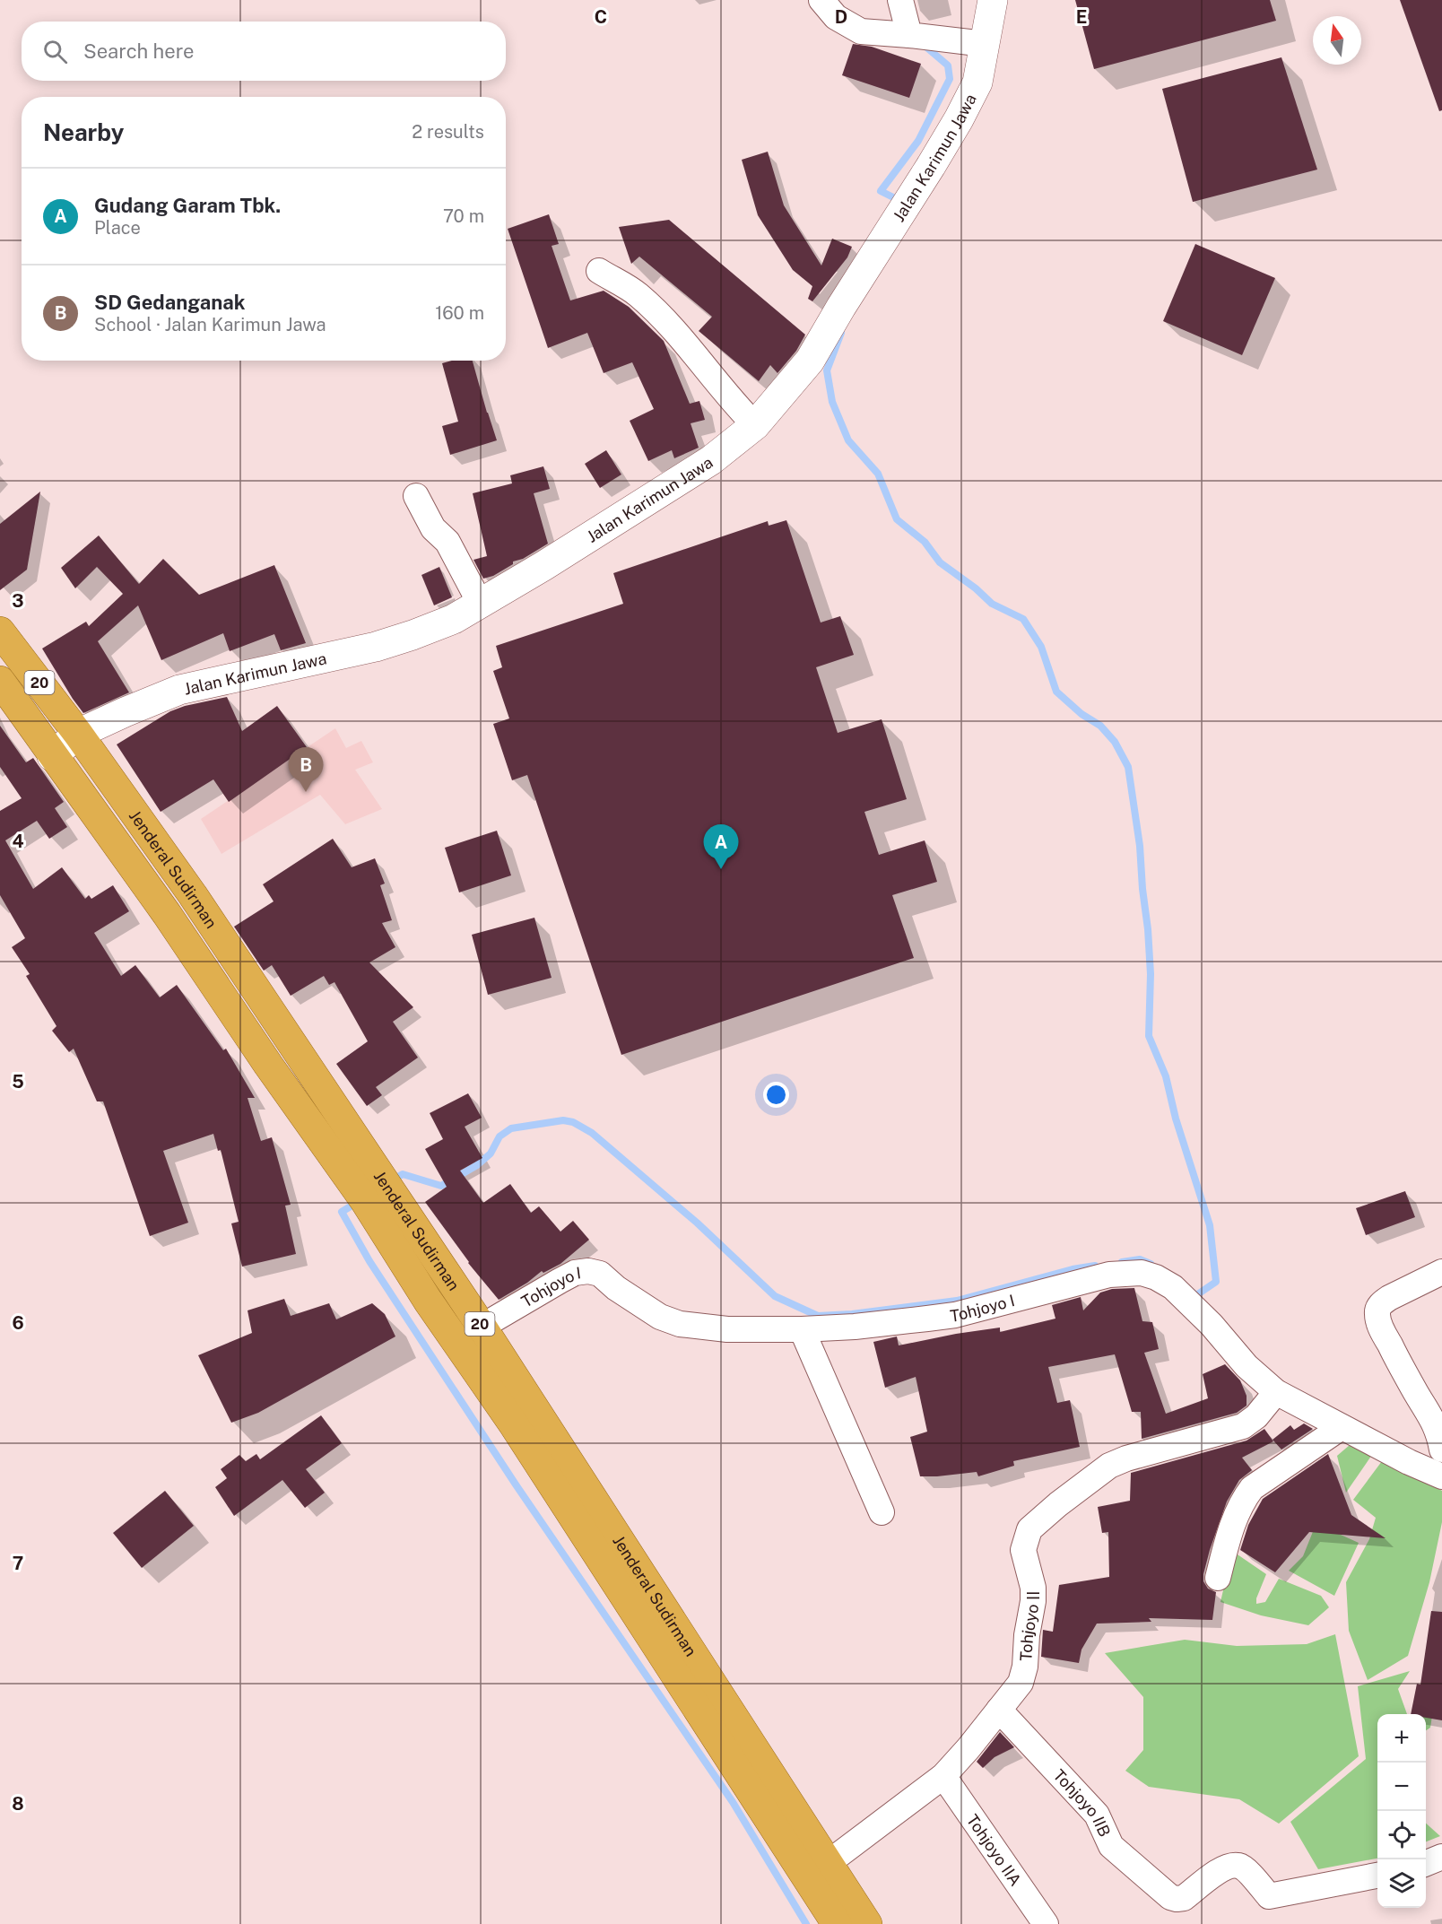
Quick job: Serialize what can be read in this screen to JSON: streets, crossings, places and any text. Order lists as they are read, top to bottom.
{
  "streets": {
    "highway": ["20", "Jenderal Sudirman"],
    "street": [
      "Jalan Karimun Jawa",
      "Tohjoyo I",
      "Tohjoyo II",
      "Tohjoyo IIB",
      "Tohjoyo IIA"
    ]
  },
  "crossings": [
    ["Jalan Karimun Jawa", "Jenderal Sudirman"],
    ["Jenderal Sudirman", "Tohjoyo I"],
    ["Jenderal Sudirman", "Tohjoyo II"],
    ["Tohjoyo I", "Tohjoyo II"],
    ["Tohjoyo II", "Tohjoyo IIB"],
    ["Tohjoyo II", "Tohjoyo IIA"]
  ],
  "north": "top",
  "page": {
    "search": "Search here",
    "heading": ["Nearby", "2 results"],
    "list": [
      {
        "mark": "A",
        "name": "Gudang Garam Tbk.",
        "note": "Place",
        "value": "70 m"
      },
      {
        "mark": "B",
        "name": "SD Gedanganak",
        "note": "School · Jalan Karimun Jawa",
        "value": "160 m"
      }
    ],
    "pins": ["B", "A"],
    "map_buttons": ["+", "−"]
  },
  "grid": {
    "columns": ["C", "D", "E"],
    "rows": [
      "3",
      "4",
      "5",
      "6",
      "7",
      "8"
    ]
  }
}
